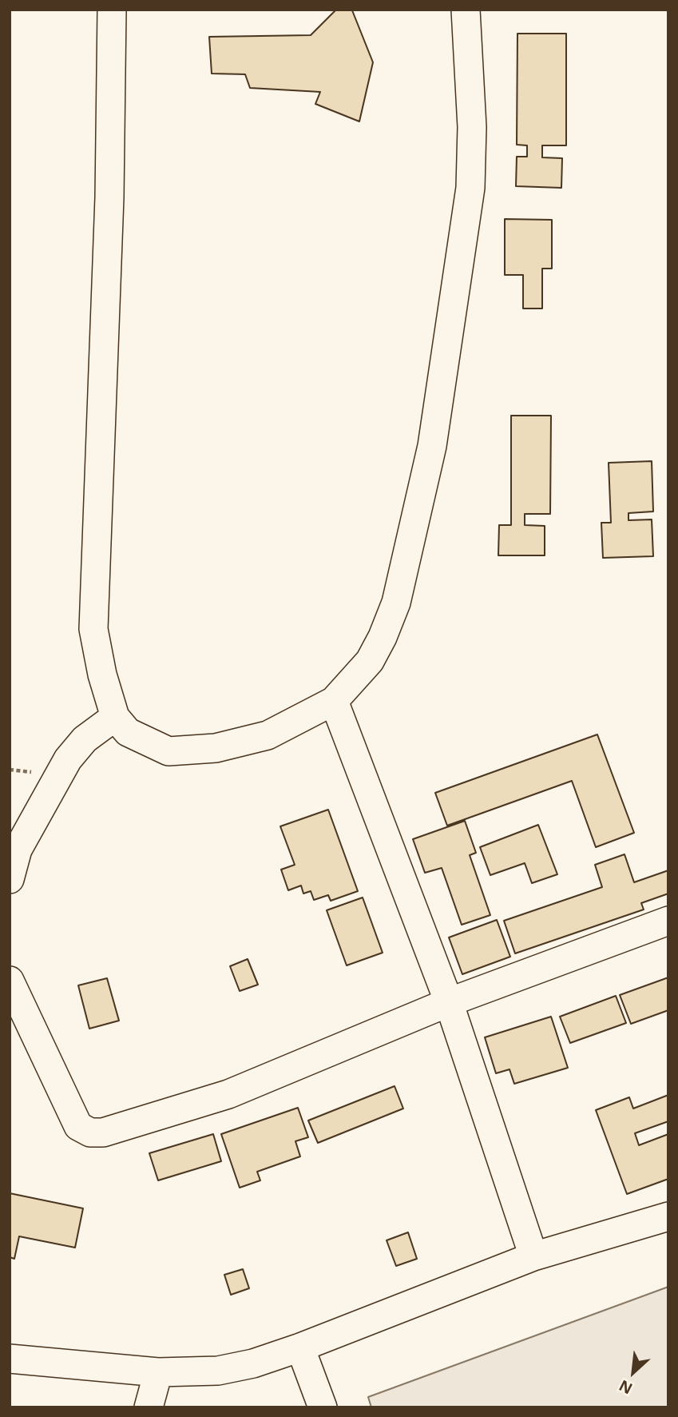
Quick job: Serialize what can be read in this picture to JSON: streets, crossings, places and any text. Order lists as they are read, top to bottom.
{
  "north": "bottom left"
}
